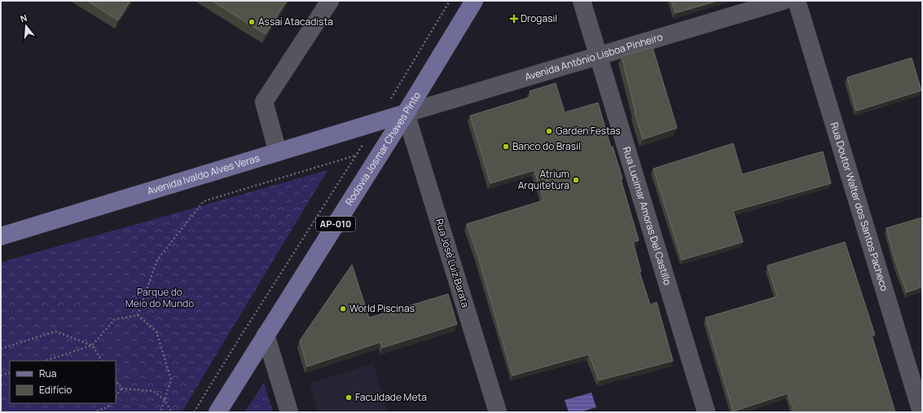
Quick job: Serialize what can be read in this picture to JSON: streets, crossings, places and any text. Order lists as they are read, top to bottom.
{
  "streets": {
    "main road": ["Rodovia Josmar Chaves Pinto", "Avenida Ivaldo Alves Veras", "AP-010"],
    "street": [
      "Avenida Antônio Lisboa Pinheiro",
      "Rua Doutor Walter dos Santos Pacheco",
      "Rua Lucimar Amoras Del Castillo",
      "Rua José Luiz Barata"
    ]
  },
  "crossings": [
    ["Avenida Antônio Lisboa Pinheiro", "Rodovia Josmar Chaves Pinto"],
    ["Avenida Antônio Lisboa Pinheiro", "Avenida Ivaldo Alves Veras"],
    ["Avenida Antônio Lisboa Pinheiro", "Rua Lucimar Amoras Del Castillo"],
    ["Avenida Antônio Lisboa Pinheiro", "Rua José Luiz Barata"],
    ["Rodovia Josmar Chaves Pinto", "Avenida Ivaldo Alves Veras"],
    ["Rodovia Josmar Chaves Pinto", "Rua José Luiz Barata"],
    ["Avenida Ivaldo Alves Veras", "Rua José Luiz Barata"]
  ],
  "parks": ["Parque do Meio do Mundo"],
  "places": {
    "health": ["Drogasil"],
    "other": [
      "Assaí Atacadista",
      "Garden Festas",
      "Banco do Brasil",
      "Atrium Arquitetura",
      "World Piscinas",
      "Faculdade Meta"
    ]
  },
  "legend": ["Rua", "Edifício"],
  "north": "top"
}
